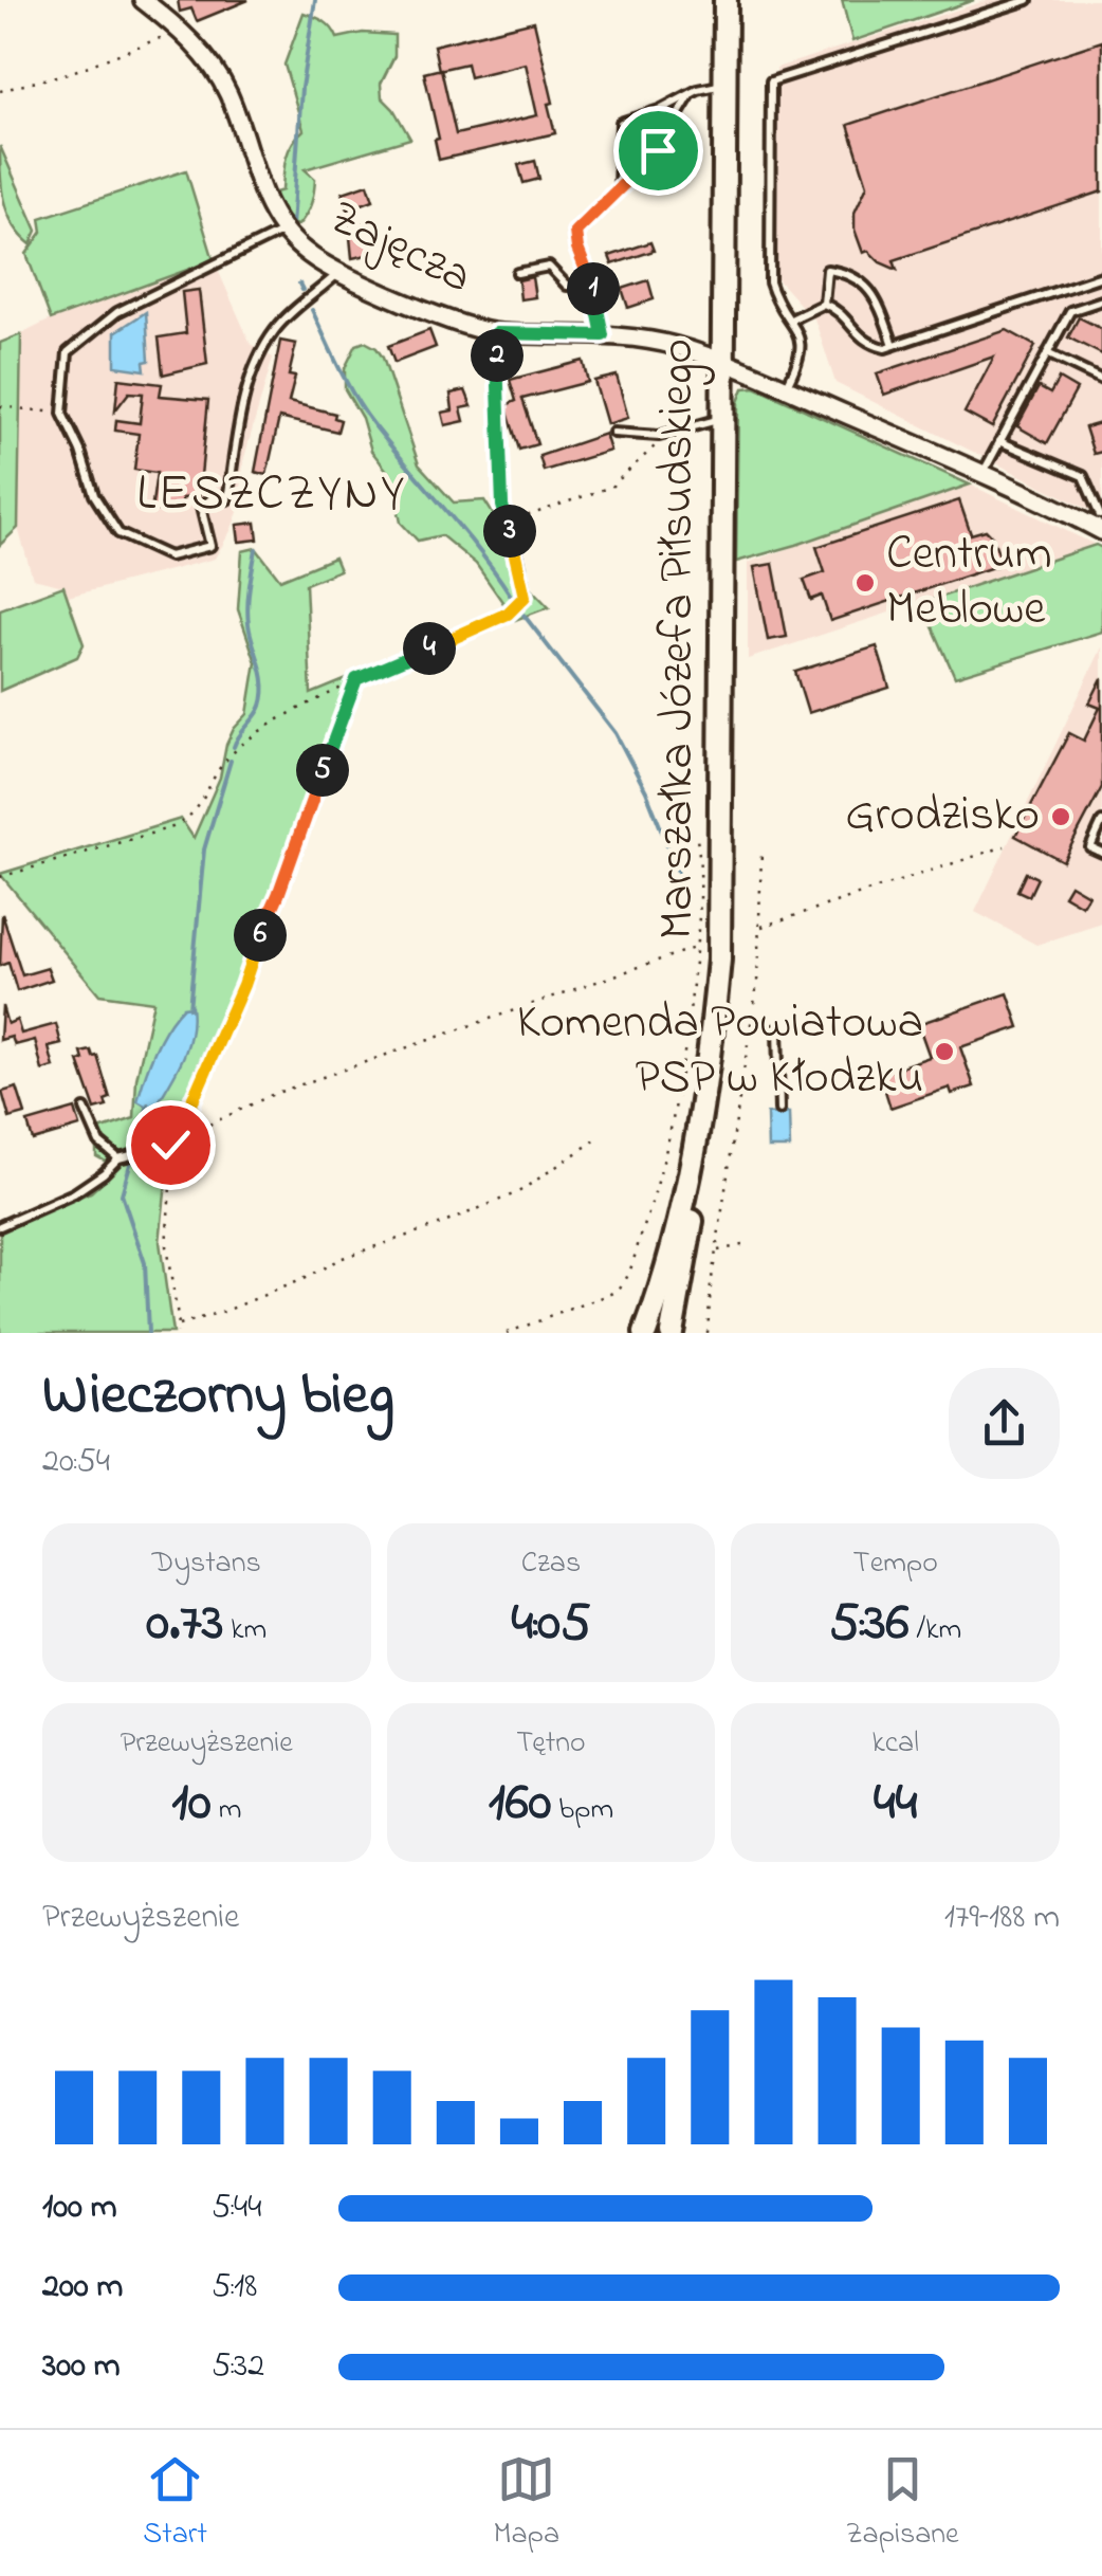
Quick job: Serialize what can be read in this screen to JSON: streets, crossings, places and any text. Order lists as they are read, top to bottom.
{
  "streets": {
    "highway": ["Marszałka Józefa Piłsudskiego"],
    "street": ["Zajęcza"]
  },
  "crossings": [
    ["Zajęcza", "Marszałka Józefa Piłsudskiego"]
  ],
  "districts": ["LESZCZYNY"],
  "places": ["Centrum Meblowe", "Grodzisko", "Komenda Powiatowa PSP w Kłodzku"],
  "page": {
    "pins": [
      "1",
      "2",
      "3",
      "4",
      "5",
      "6"
    ],
    "heading": ["Wieczorny bieg", "20:54"],
    "stats": [
      ["Dystans", "0.73 km"],
      ["Czas", "4:05"],
      ["Tempo", "5:36 /km"],
      ["Przewyższenie", "10 m"],
      ["Tętno", "160 bpm"],
      ["kcal", "44"]
    ],
    "chart": ["Przewyższenie", "179–188 m"],
    "list": [
      {
        "name": "100 m",
        "note": "5:44"
      },
      {
        "name": "200 m",
        "note": "5:18"
      },
      {
        "name": "300 m",
        "note": "5:32"
      }
    ],
    "tabs": ["Start", "Mapa", "Zapisane"]
  }
}
